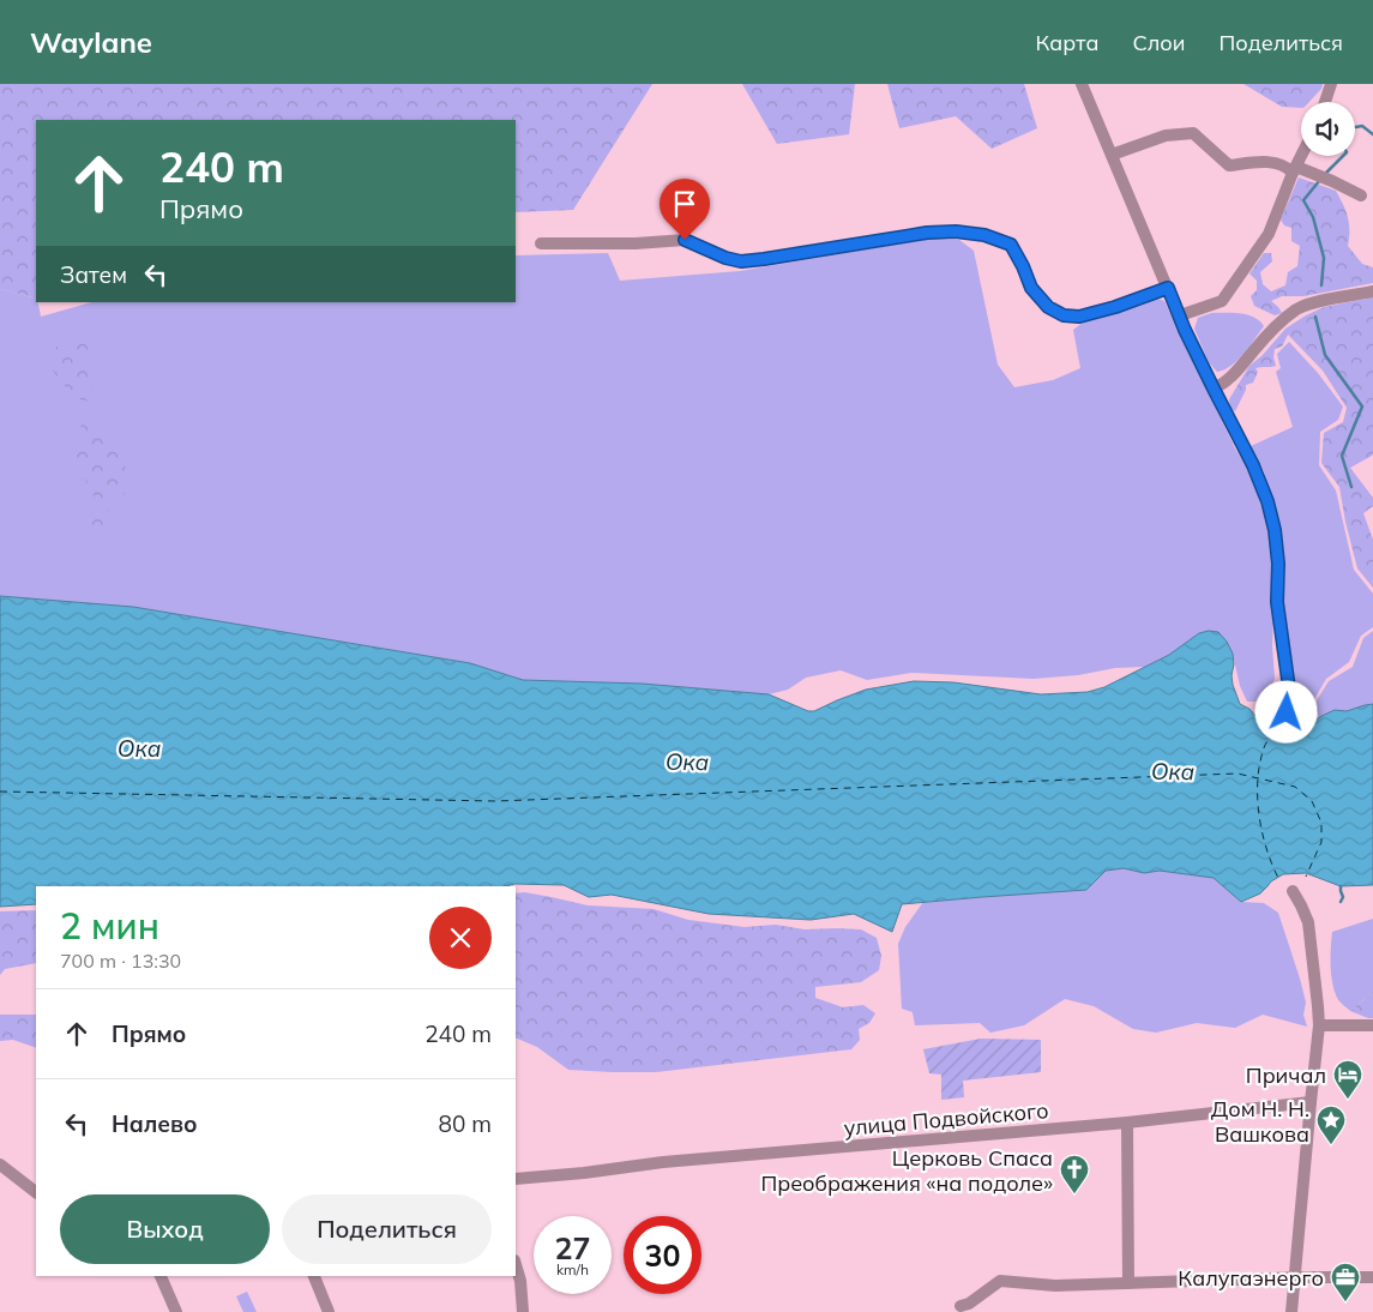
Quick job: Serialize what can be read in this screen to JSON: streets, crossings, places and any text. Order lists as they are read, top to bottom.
{
  "streets": {
    "street": ["улица Подвойского"]
  },
  "water": ["Ока"],
  "places": {
    "hotel": ["Причал"],
    "place": ["Дом Н. Н. Вашкова"],
    "church": ["Церковь Спаса Преображения «на подоле»"],
    "office": ["Калугаэнерго"]
  },
  "page": {
    "header": "Waylane",
    "nav": ["Карта", "Слои", "Поделиться"],
    "turn": ["240 m", "Прямо"],
    "then": "Затем",
    "heading": ["2 мин", "700 m · 13:30"],
    "list": [
      {
        "name": "Прямо",
        "value": "240 m"
      },
      {
        "name": "Налево",
        "value": "80 m"
      }
    ],
    "buttons": ["Выход", "Поделиться"],
    "speed": "27 km/h",
    "limit": "30"
  }
}
